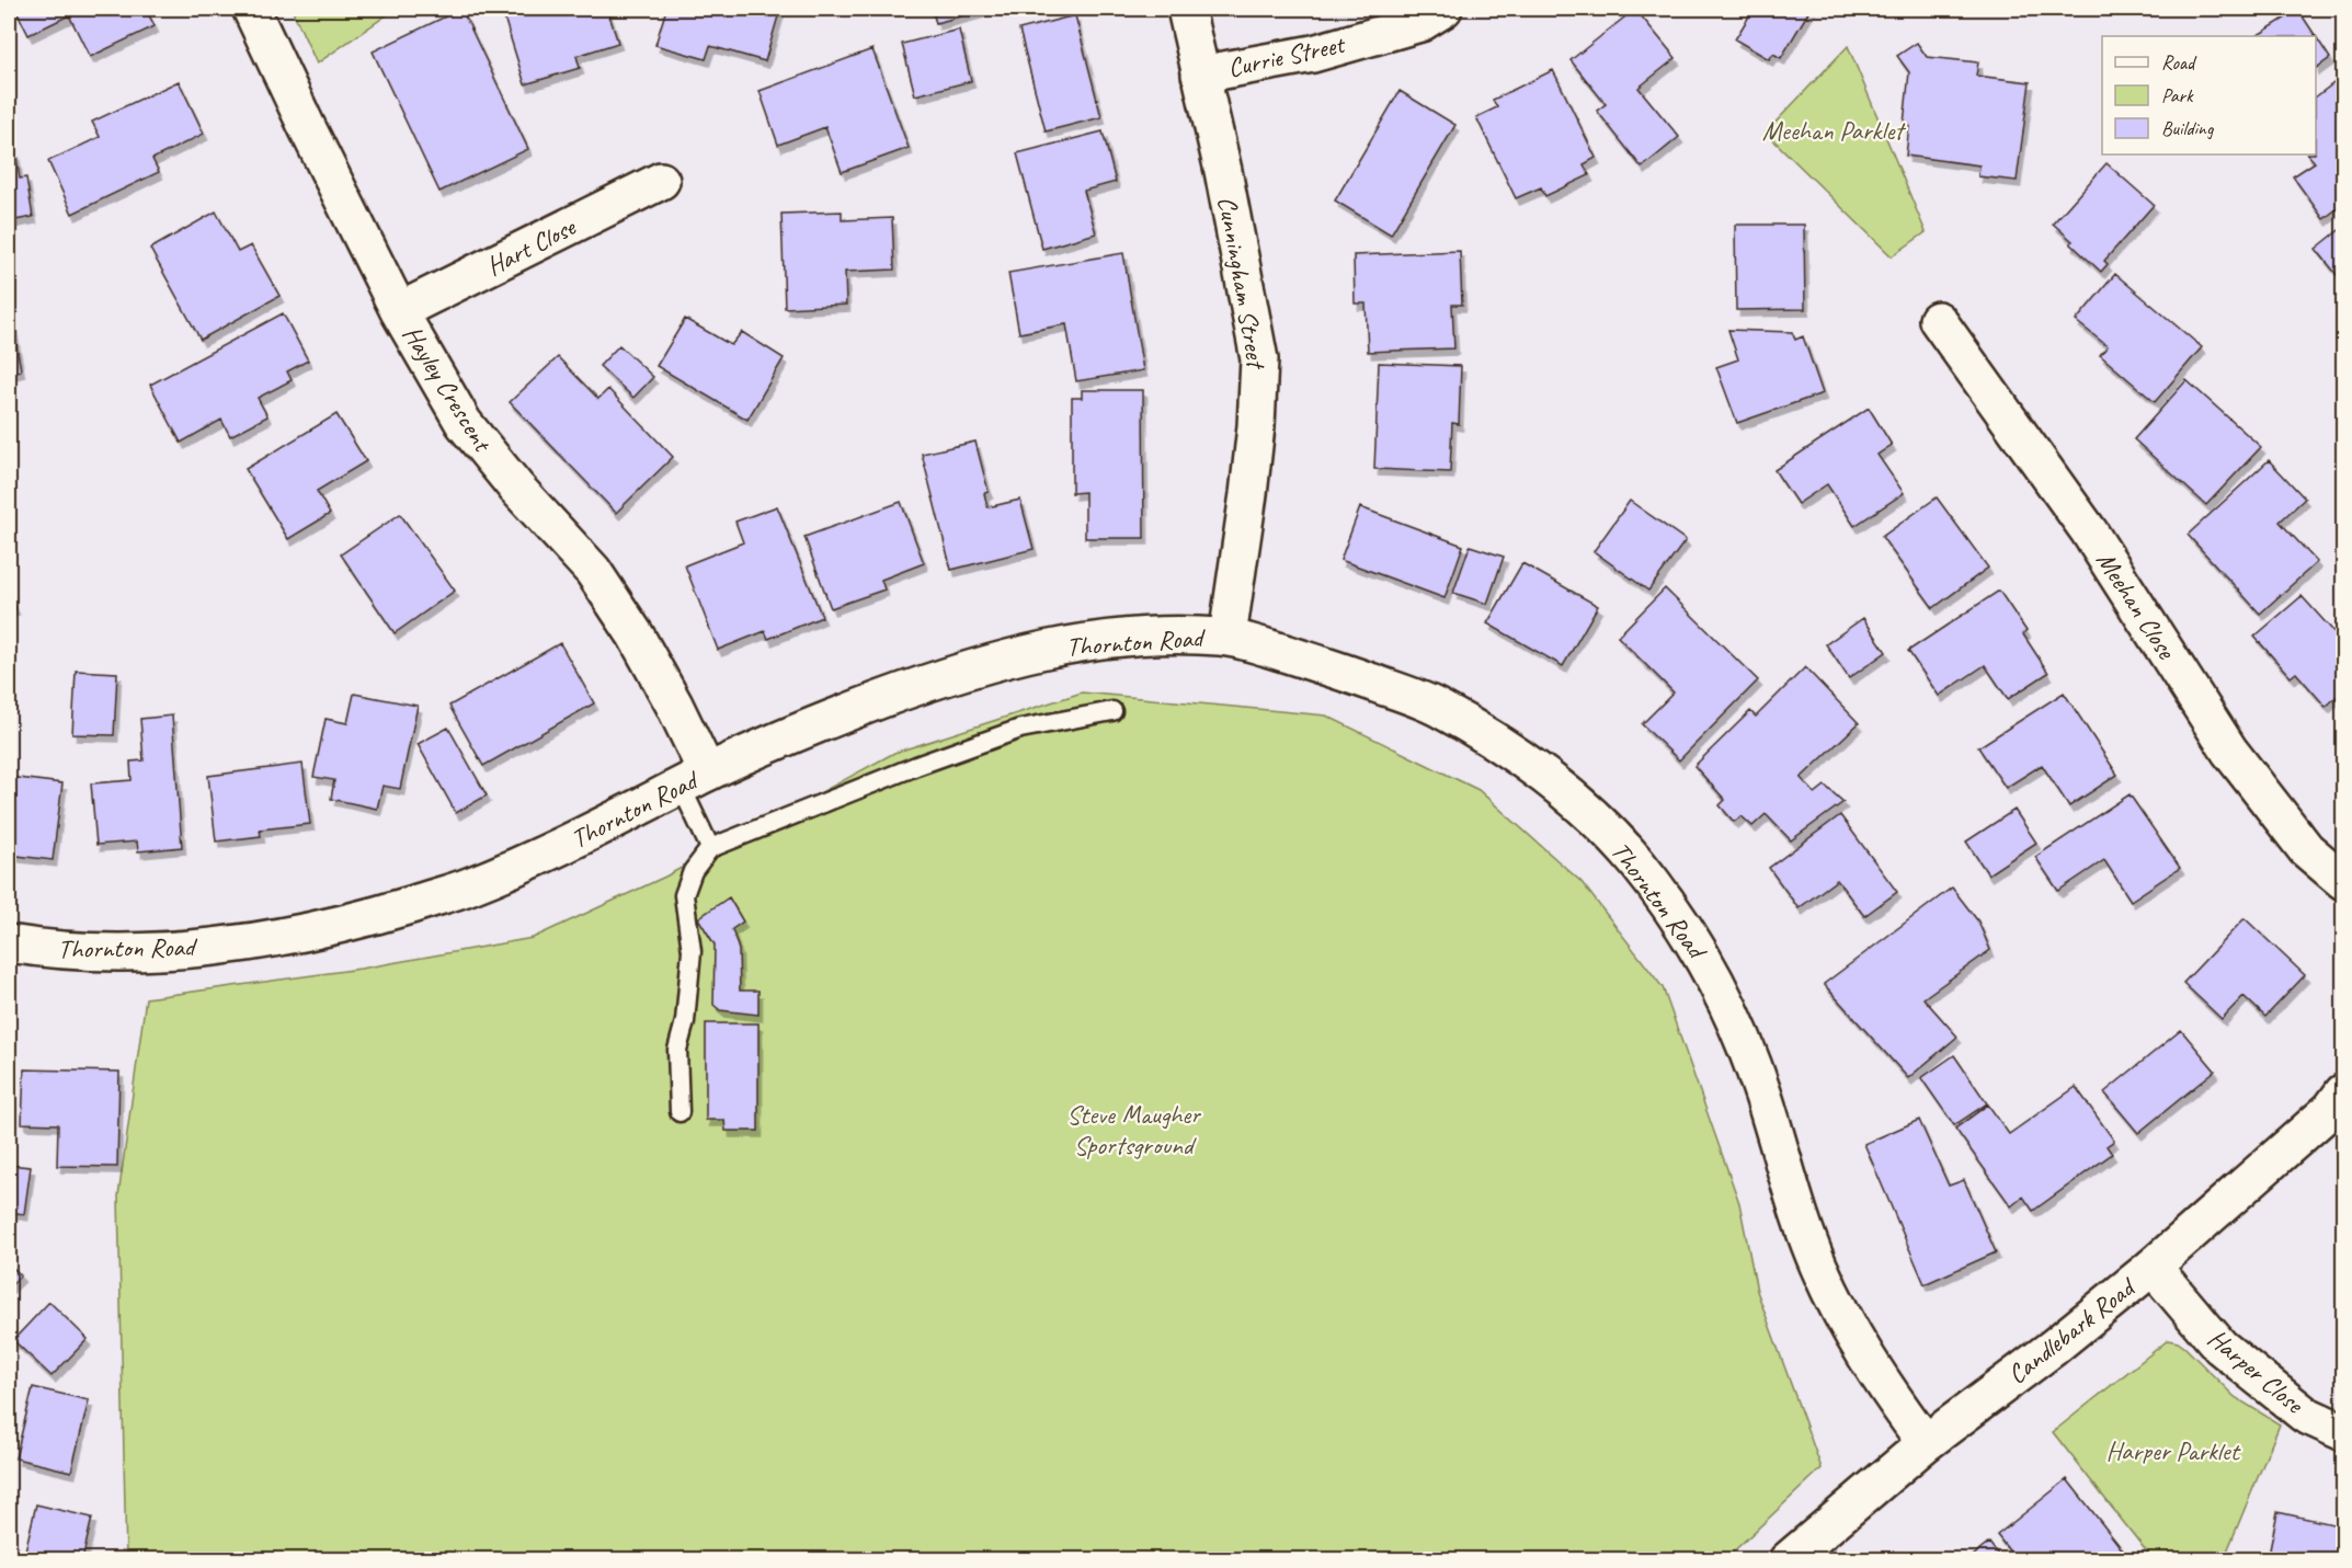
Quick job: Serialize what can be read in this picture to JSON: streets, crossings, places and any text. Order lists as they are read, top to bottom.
{
  "streets": {
    "street": [
      "Currie Street",
      "Hart Close",
      "Cunningham Street",
      "Hayley Crescent",
      "Meehan Close",
      "Thornton Road",
      "Candlebark Road",
      "Harper Close"
    ]
  },
  "crossings": [
    ["Currie Street", "Cunningham Street"],
    ["Hart Close", "Hayley Crescent"],
    ["Cunningham Street", "Thornton Road"],
    ["Hayley Crescent", "Thornton Road"],
    ["Thornton Road", "Candlebark Road"],
    ["Candlebark Road", "Harper Close"]
  ],
  "parks": ["Meehan Parklet", "Steve Maugher Sportsground", "Harper Parklet"],
  "legend": ["Road", "Park", "Building"]
}
